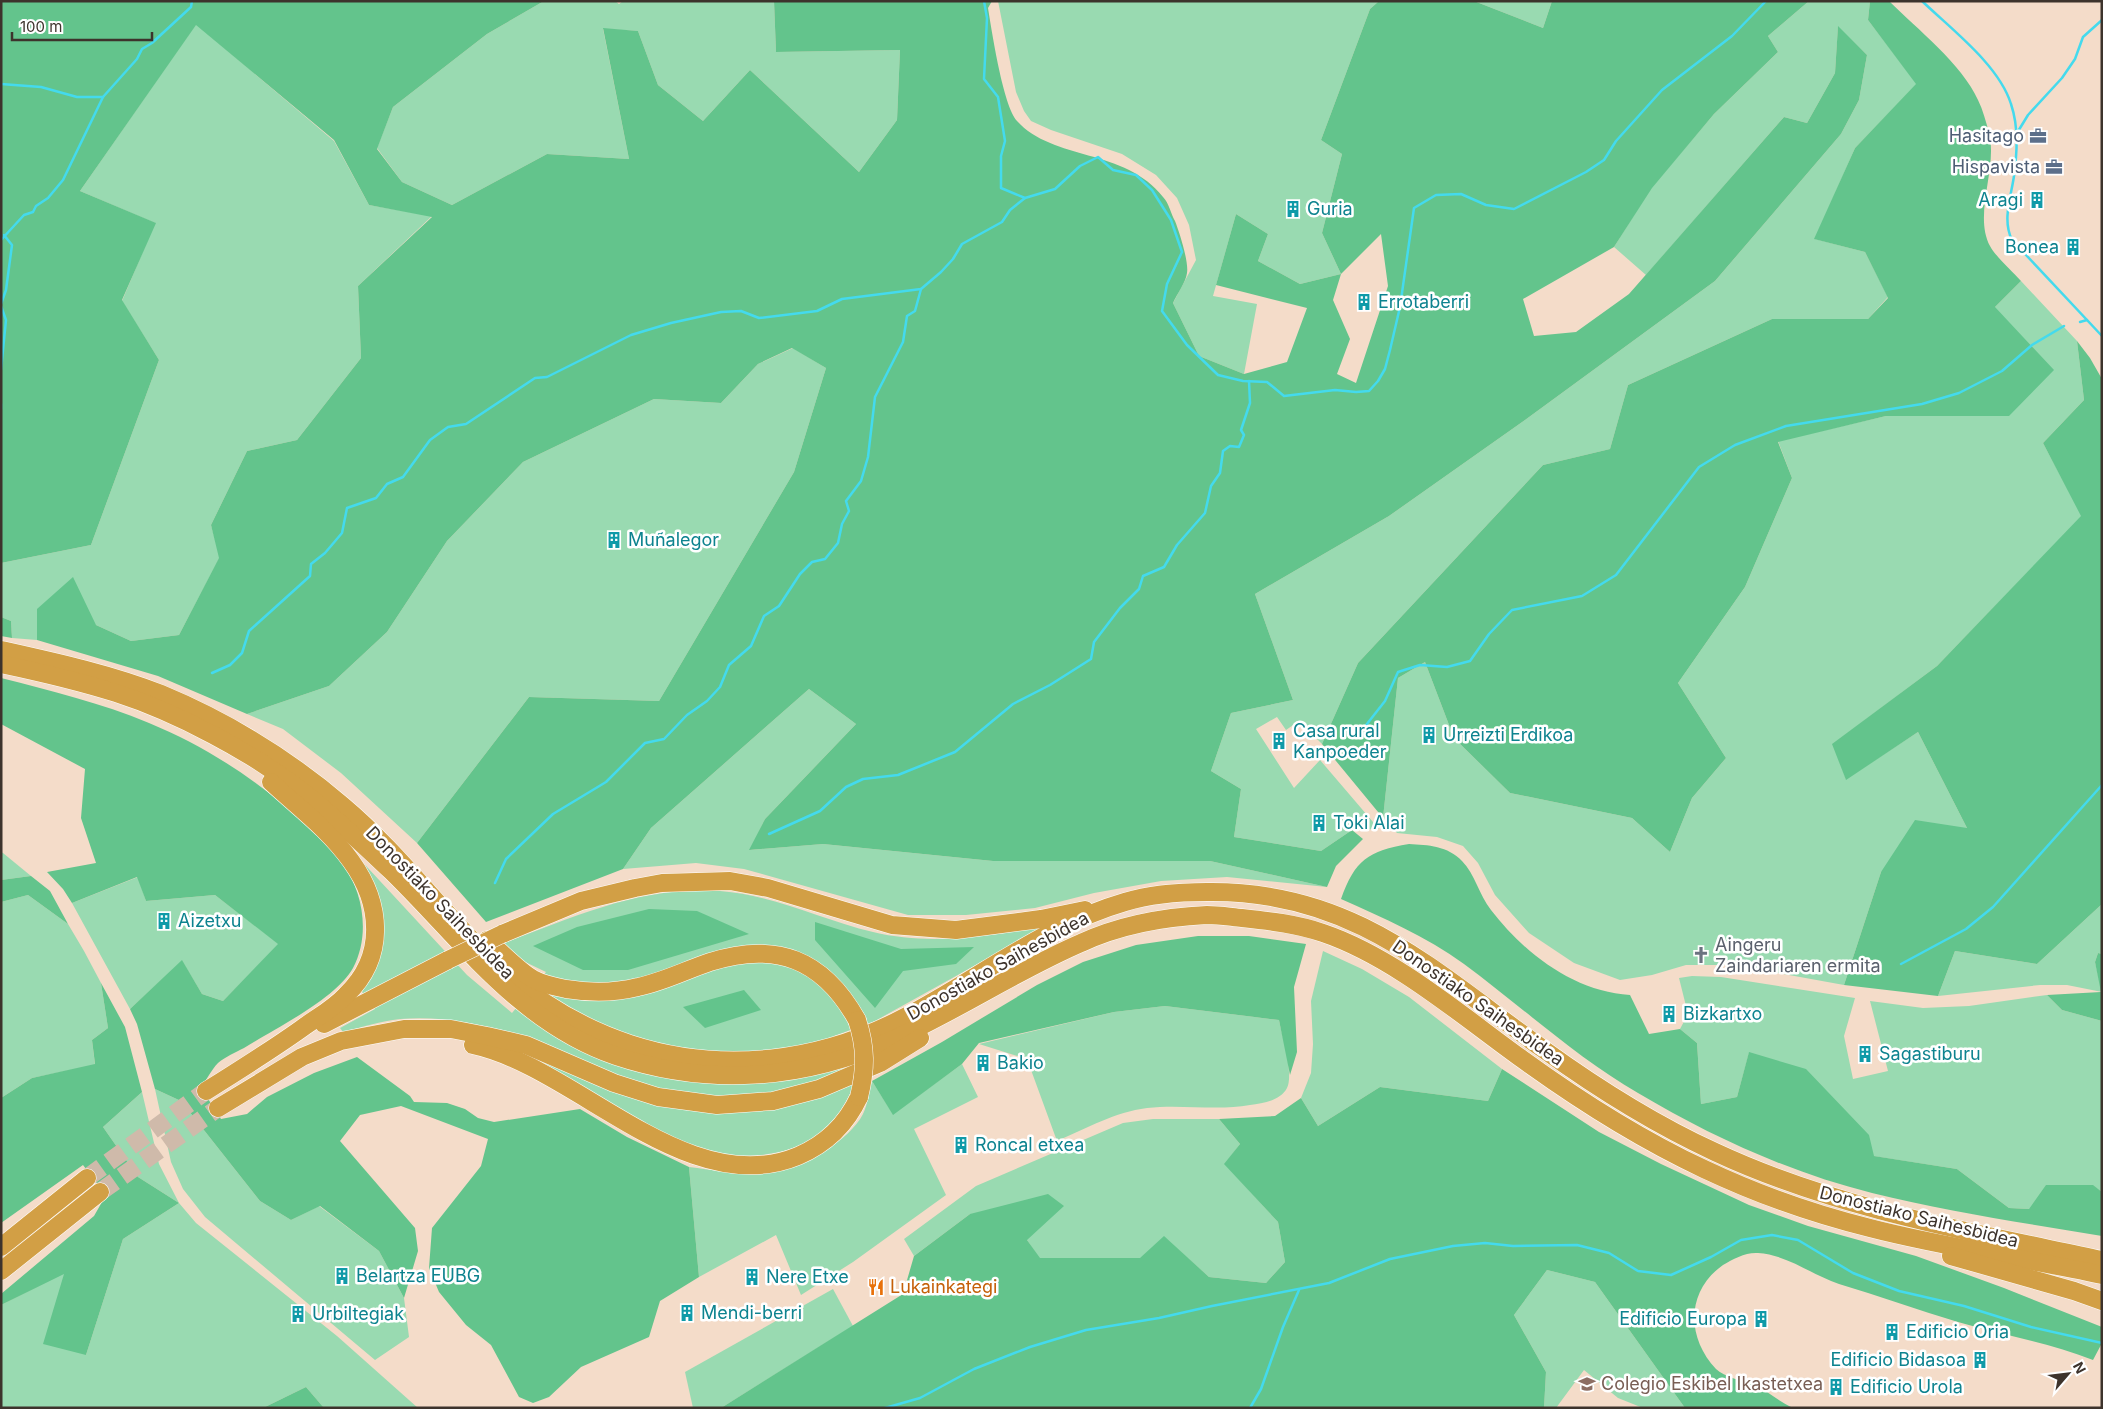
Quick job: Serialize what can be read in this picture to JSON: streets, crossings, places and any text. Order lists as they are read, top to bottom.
{
  "streets": {
    "highway": ["Donostiako Saihesbidea"]
  },
  "places": {
    "office": ["Hasitago", "Hispavista"],
    "building": [
      "Aragi",
      "Guria",
      "Bonea",
      "Errotaberri",
      "Muñalegor",
      "Urreizti Erdikoa",
      "Casa rural Kanpoeder",
      "Toki Alai",
      "Aizetxu",
      "Bizkartxo",
      "Sagastiburu",
      "Bakio",
      "Roncal etxea",
      "Belartza EUBG",
      "Nere Etxe",
      "Mendi-berri",
      "Urbiltegiak",
      "Edificio Europa",
      "Edificio Oria",
      "Edificio Bidasoa",
      "Edificio Urola"
    ],
    "church": ["Aingeru Zaindariaren ermita"],
    "restaurant": ["Lukainkategi"],
    "school or university": ["Colegio Eskibel Ikastetxea"]
  },
  "scale_bar": "100 m",
  "north": "top right"
}
